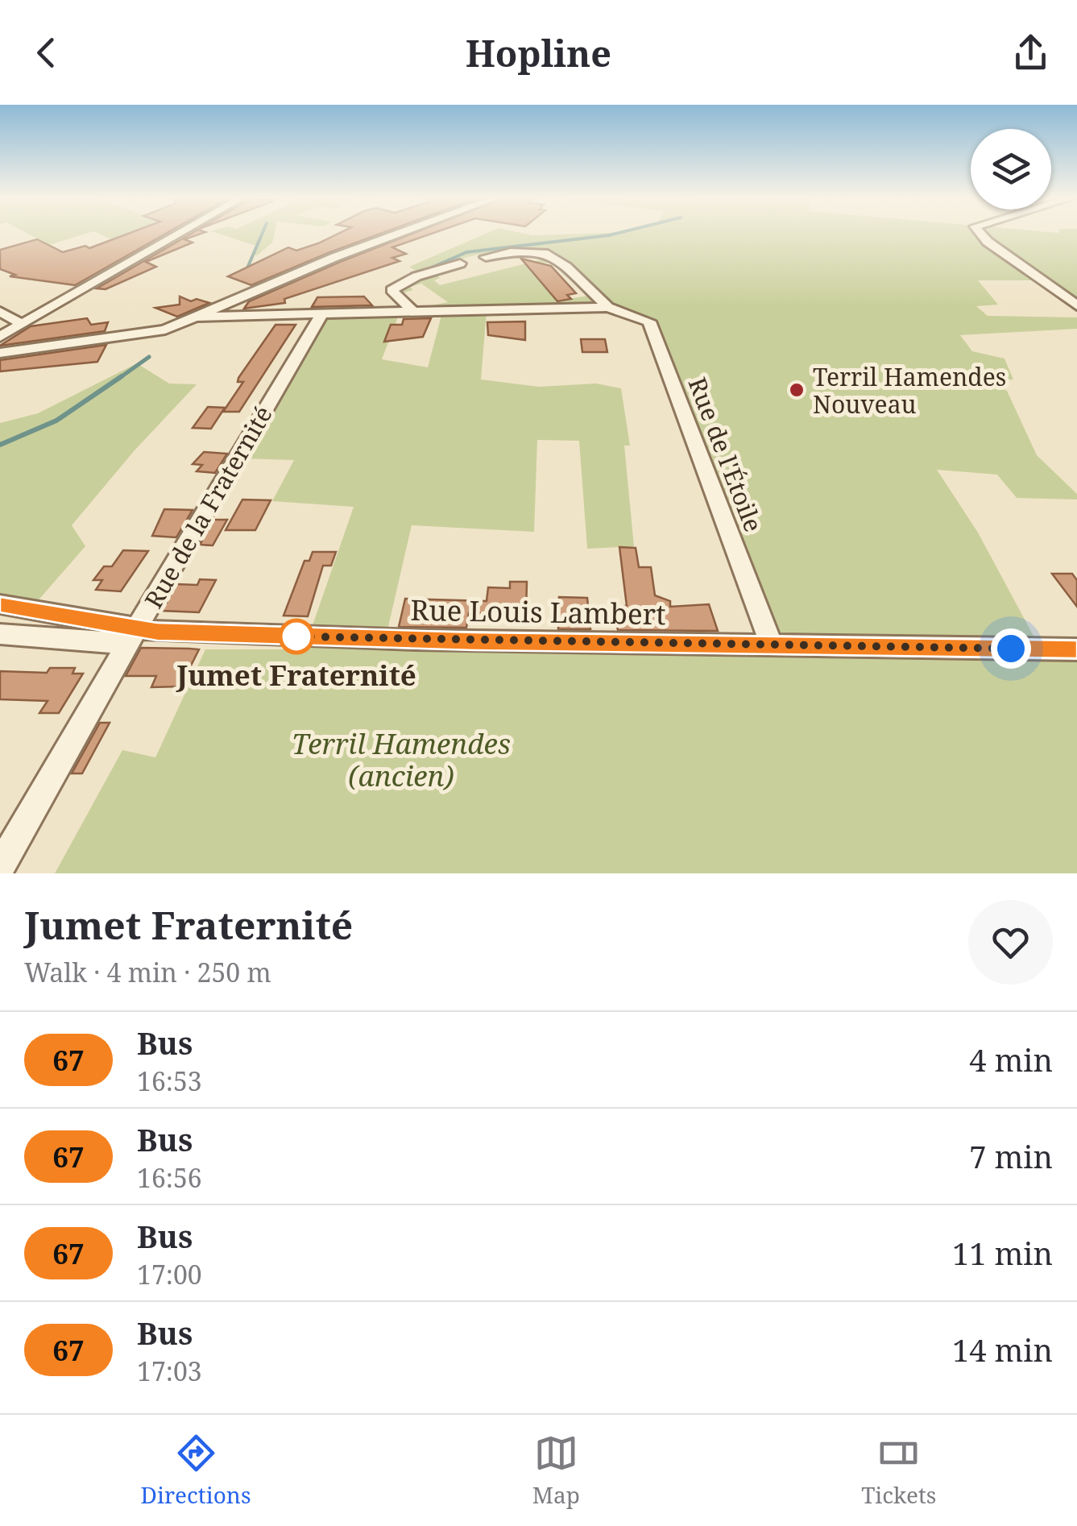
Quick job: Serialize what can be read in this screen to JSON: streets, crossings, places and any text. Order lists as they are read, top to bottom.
{
  "streets": {
    "street": ["Rue de l'Étoile", "Rue de la Fraternité", "Rue Louis Lambert"]
  },
  "crossings": [
    ["Rue de l'Étoile", "Rue de la Fraternité"],
    ["Rue de l'Étoile", "Rue Louis Lambert"],
    ["Rue de la Fraternité", "Rue Louis Lambert"]
  ],
  "parks": ["Terril Hamendes (ancien)"],
  "places": ["Terril Hamendes Nouveau", "Jumet Fraternité"],
  "lines": ["bus line 67"],
  "page": {
    "header": "Hopline",
    "heading": ["Jumet Fraternité", "Walk · 4 min · 250 m"],
    "list": [
      {
        "mark": "67",
        "name": "Bus",
        "note": "16:53",
        "value": "4 min"
      },
      {
        "mark": "67",
        "name": "Bus",
        "note": "16:56",
        "value": "7 min"
      },
      {
        "mark": "67",
        "name": "Bus",
        "note": "17:00",
        "value": "11 min"
      },
      {
        "mark": "67",
        "name": "Bus",
        "note": "17:03",
        "value": "14 min"
      }
    ],
    "tabs": ["Directions", "Map", "Tickets"]
  }
}
